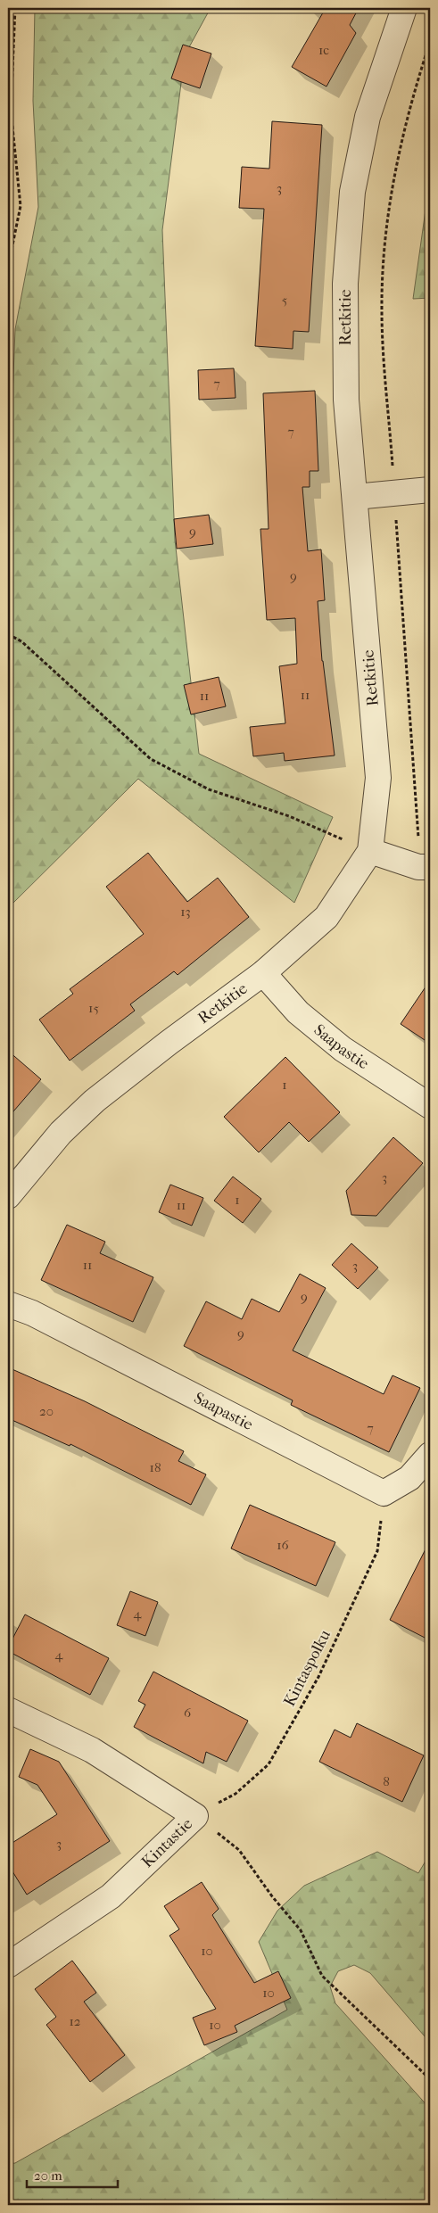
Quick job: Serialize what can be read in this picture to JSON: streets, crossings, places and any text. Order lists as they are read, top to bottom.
{
  "streets": {
    "street": ["Retkitie", "Saapastie", "Kintastie"],
    "path": ["Kintaspolku"]
  },
  "crossings": [
    ["Retkitie", "Saapastie"],
    ["Saapastie", "Kintaspolku"],
    ["Kintaspolku", "Kintastie"]
  ],
  "house_numbers": [
    "1c",
    "3",
    "5",
    "7",
    "7",
    "9",
    "9",
    "11",
    "11",
    "13",
    "15",
    "1",
    "3",
    "1",
    "11",
    "11",
    "3",
    "9",
    "9",
    "20",
    "7",
    "18",
    "16",
    "4",
    "4",
    "6",
    "8",
    "3",
    "10",
    "10",
    "12",
    "10"
  ],
  "scale_bar": "20 m"
}
